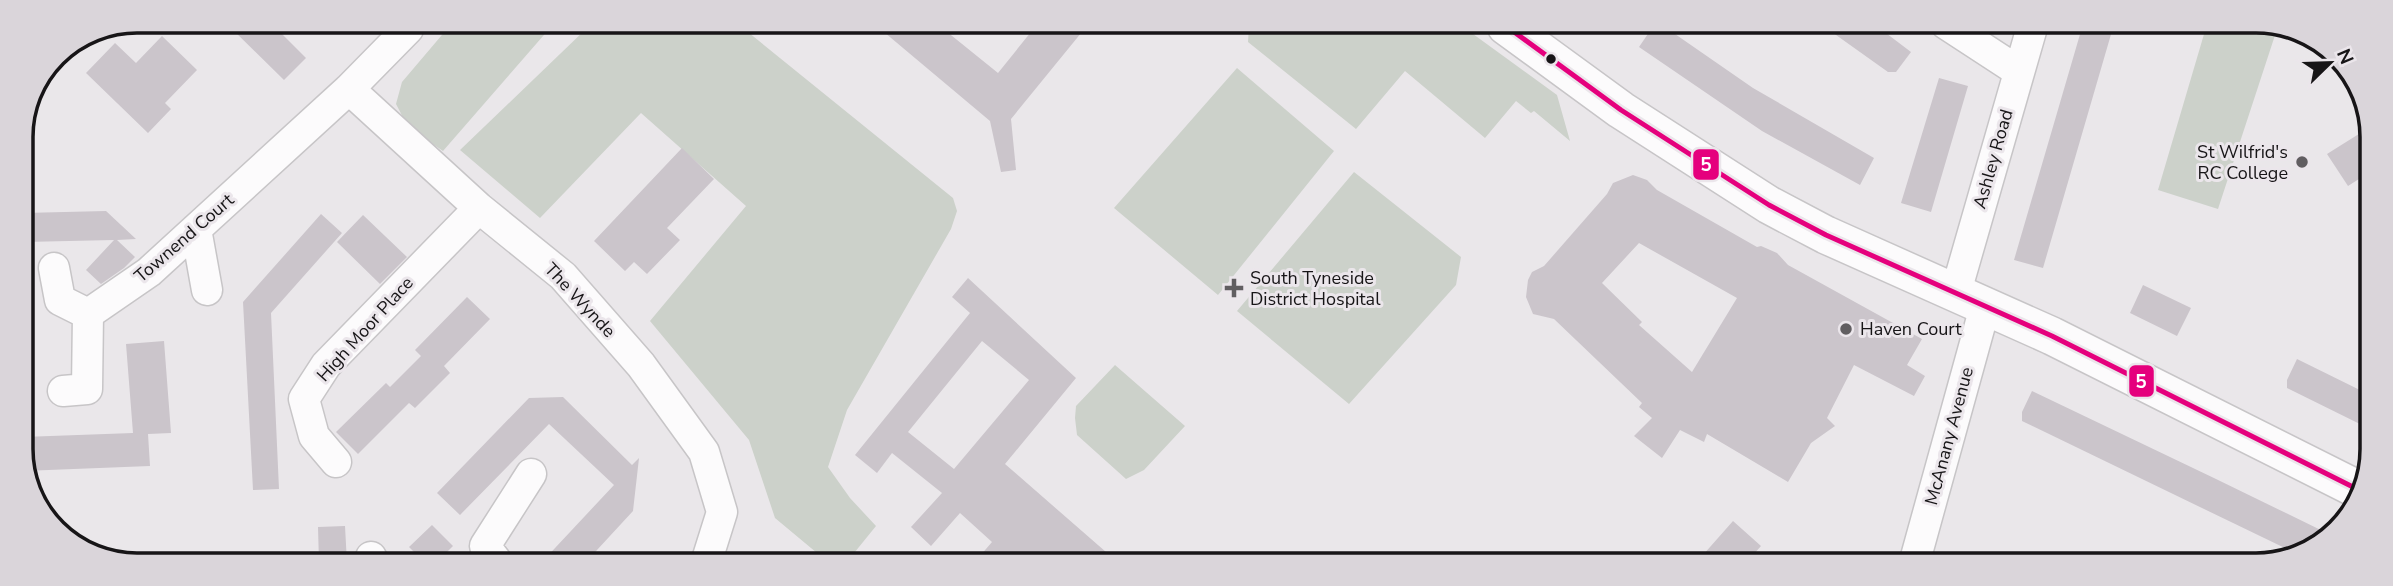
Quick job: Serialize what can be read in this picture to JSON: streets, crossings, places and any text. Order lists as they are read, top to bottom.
{
  "streets": {
    "street": [
      "Ashley Road",
      "Townend Court",
      "The Wynde",
      "High Moor Place",
      "McAnany Avenue"
    ]
  },
  "crossings": [
    ["Ashley Road", "McAnany Avenue"],
    ["Townend Court", "The Wynde"],
    ["The Wynde", "High Moor Place"]
  ],
  "places": {
    "other": ["St Wilfrid's RC College", "Haven Court"],
    "health": ["South Tyneside District Hospital"]
  },
  "lines": ["transit line 5"],
  "north": "top right"
}
